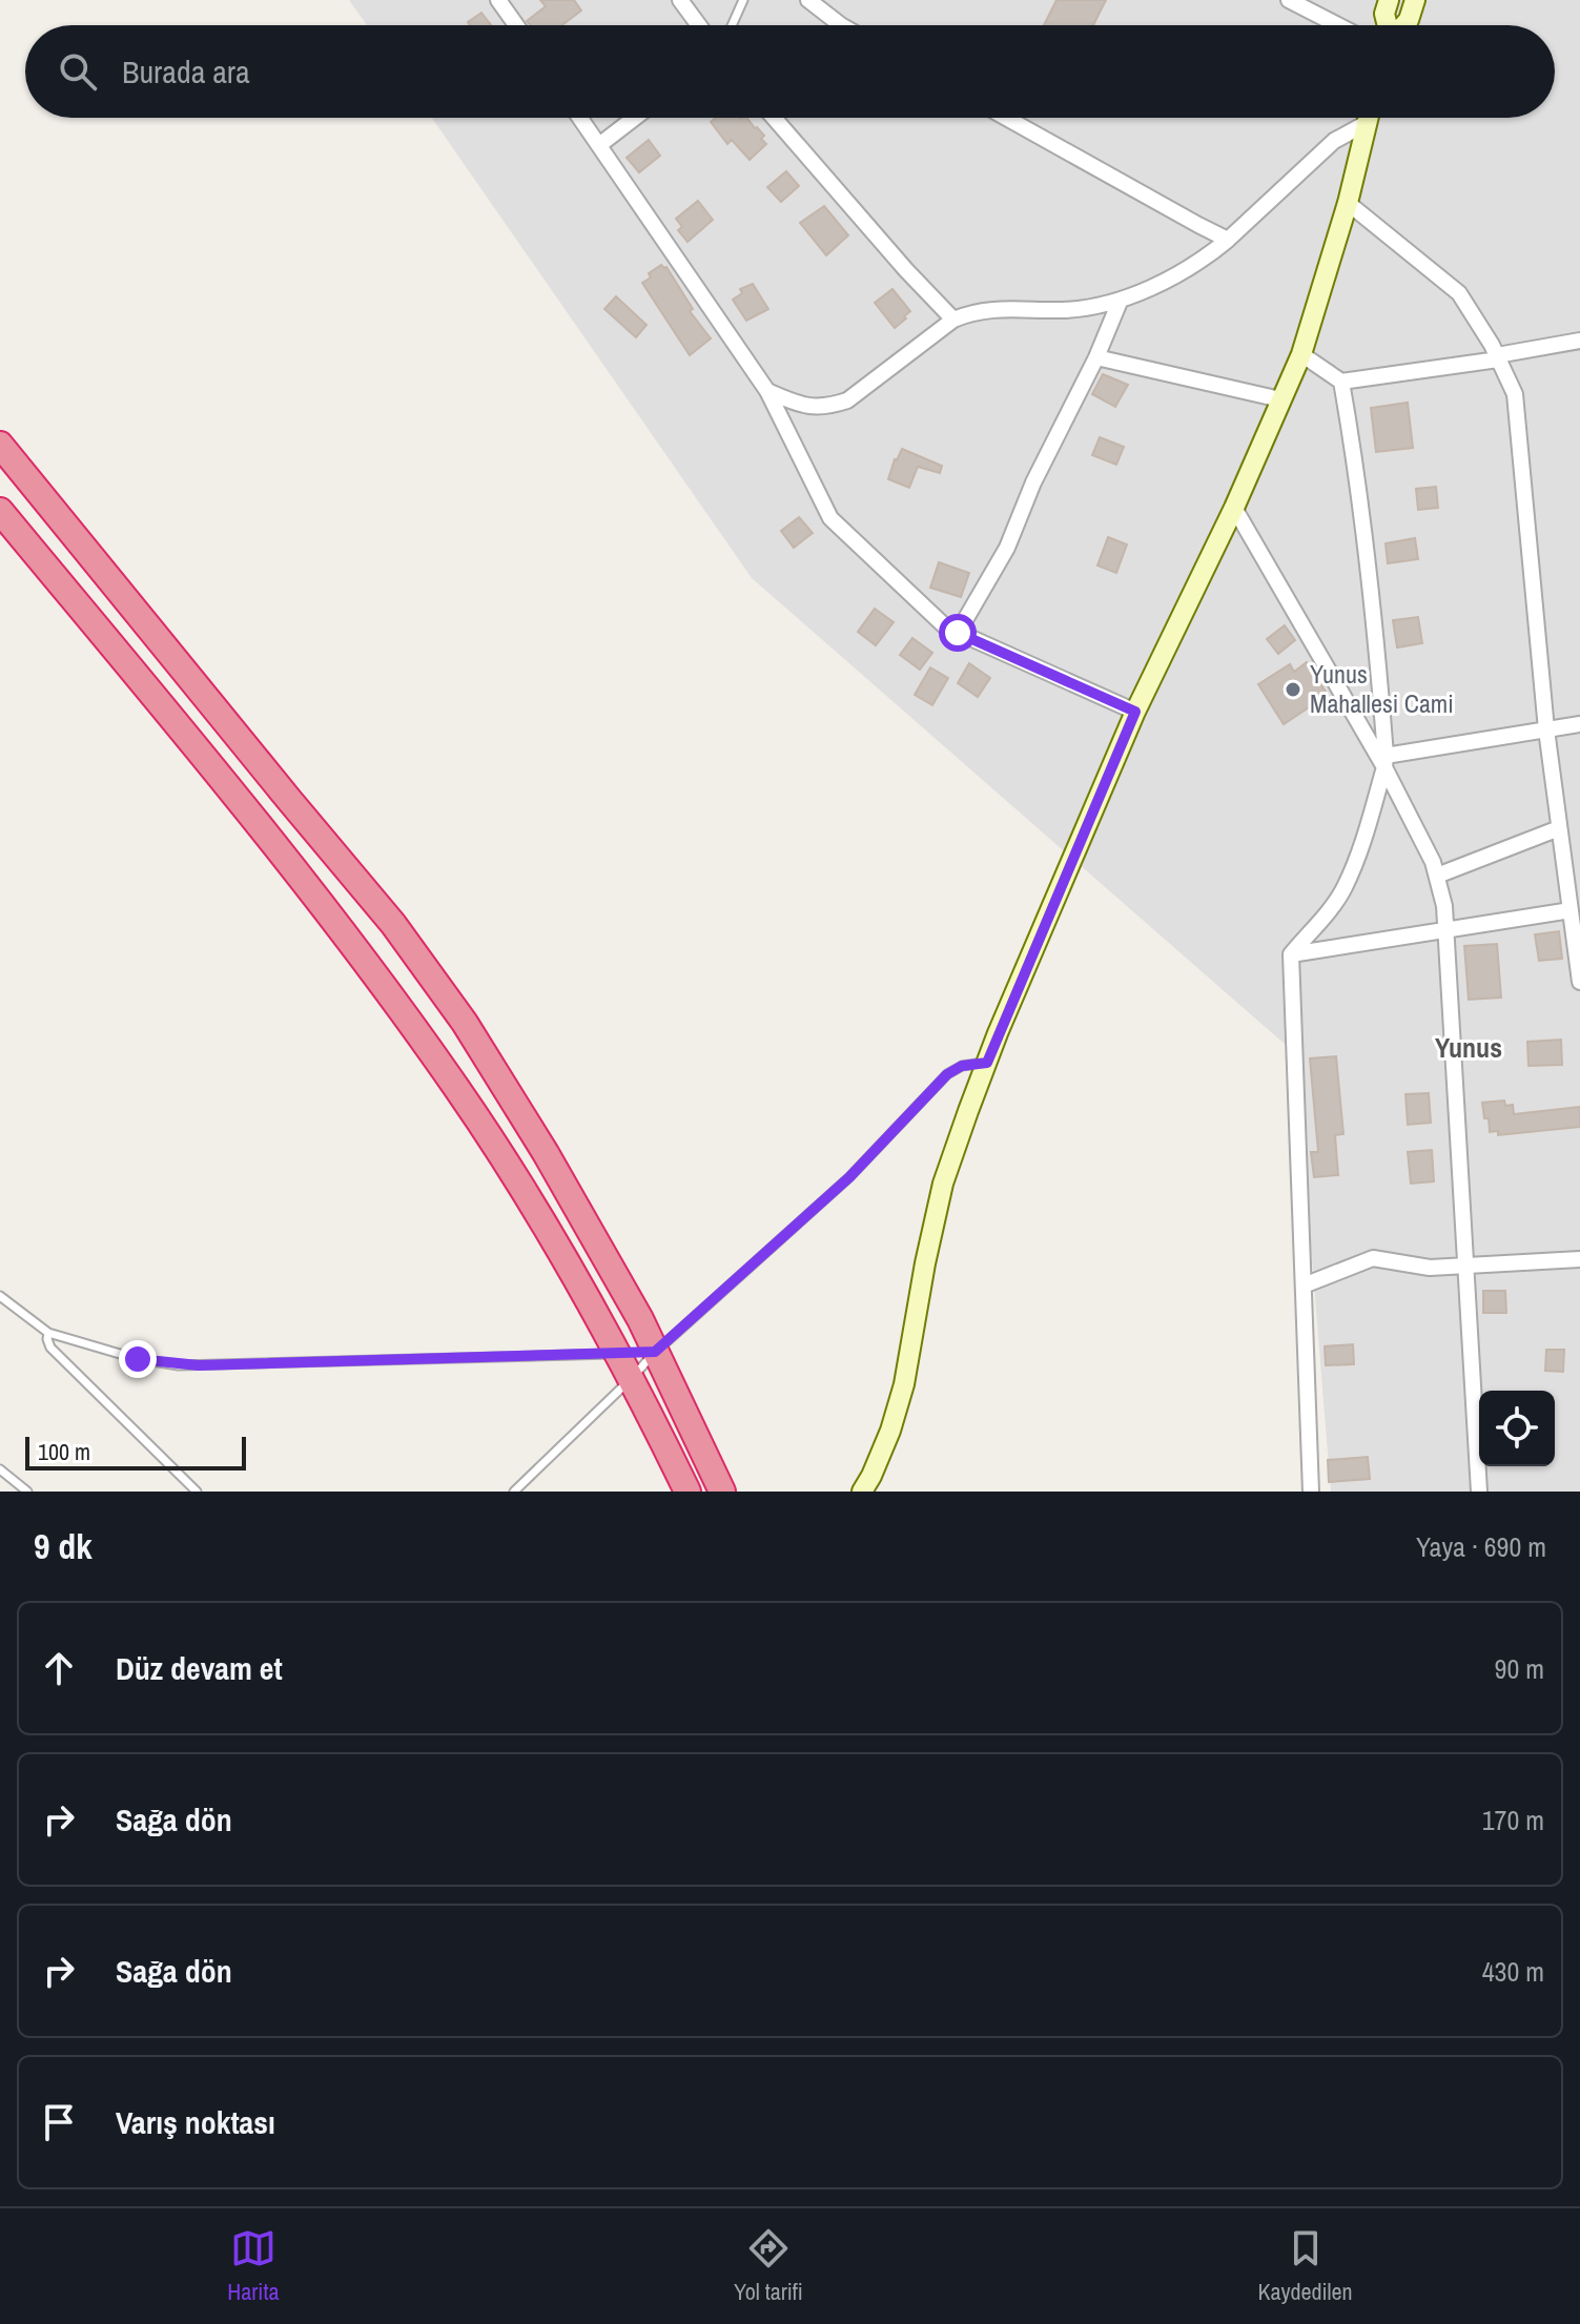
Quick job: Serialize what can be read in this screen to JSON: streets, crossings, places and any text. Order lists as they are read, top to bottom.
{
  "districts": ["Yunus"],
  "places": ["Yunus Mahallesi Cami"],
  "scale_bar": "100 m",
  "page": {
    "search": "Burada ara",
    "scale": "100 m",
    "heading": ["9 dk", "Yaya · 690 m"],
    "list": [
      ["Düz devam et", "90 m"],
      ["Sağa dön", "170 m"],
      ["Sağa dön", "430 m"],
      "Varış noktası"
    ],
    "nav": ["Harita", "Yol tarifi", "Kaydedilen"]
  }
}
